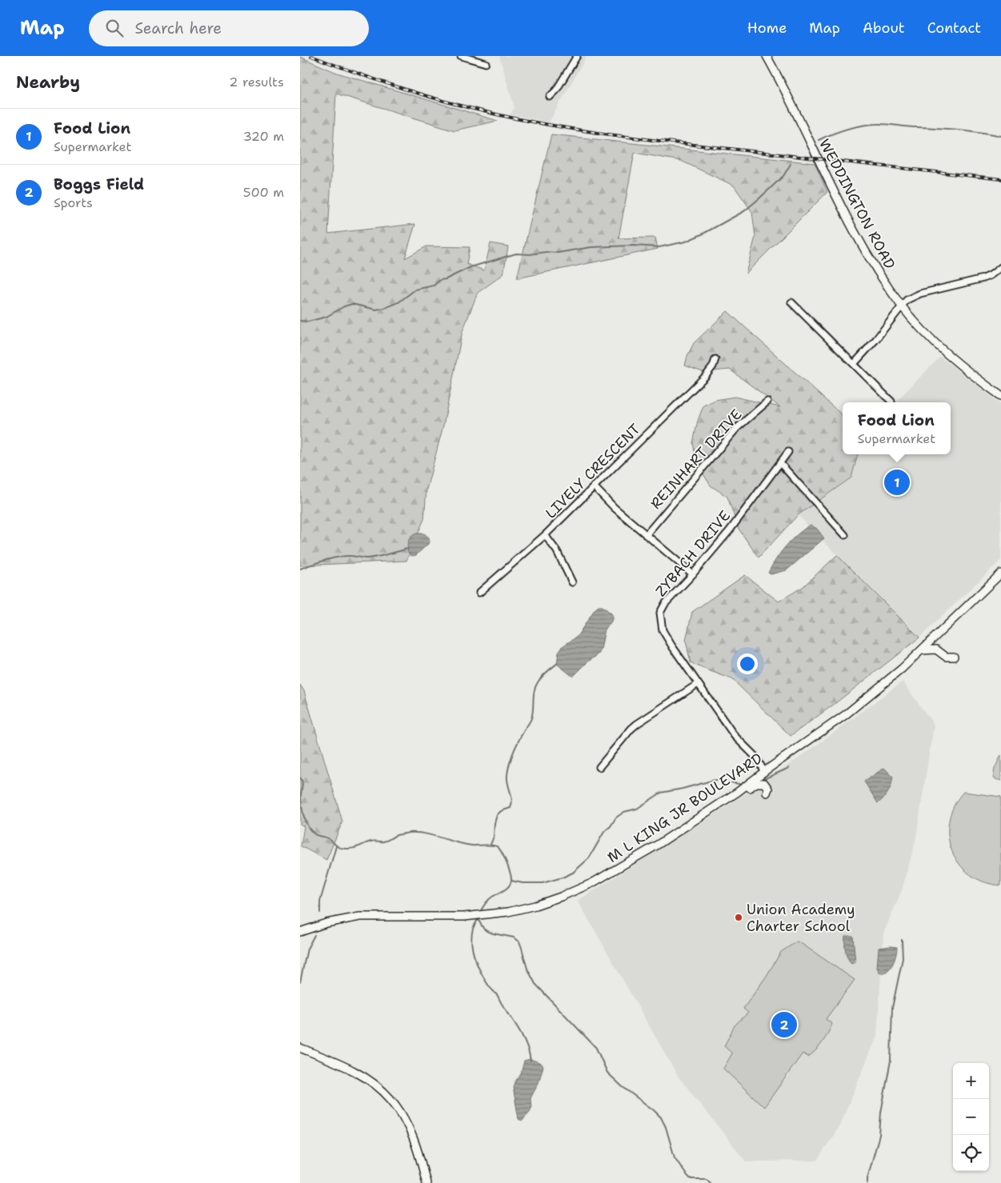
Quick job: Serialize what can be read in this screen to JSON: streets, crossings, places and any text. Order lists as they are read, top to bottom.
{
  "streets": {
    "main road": ["WEDDINGTON ROAD", "M L KING JR BOULEVARD"],
    "street": ["REINHART DRIVE", "LIVELY CRESCENT", "ZYBACH DRIVE"]
  },
  "crossings": [
    ["ZYBACH DRIVE", "M L KING JR BOULEVARD"]
  ],
  "places": ["Union Academy Charter School"],
  "page": {
    "header": "Map",
    "search": "Search here",
    "nav": [
      "Home",
      "Map",
      "About",
      "Contact"
    ],
    "heading": ["Nearby", "2 results"],
    "list": [
      {
        "mark": "1",
        "name": "Food Lion",
        "note": "Supermarket",
        "value": "320 m"
      },
      {
        "mark": "2",
        "name": "Boggs Field",
        "note": "Sports",
        "value": "500 m"
      }
    ],
    "popup": ["Food Lion", "Supermarket"],
    "pins": ["1", "2"],
    "map_buttons": ["+", "−"]
  }
}
